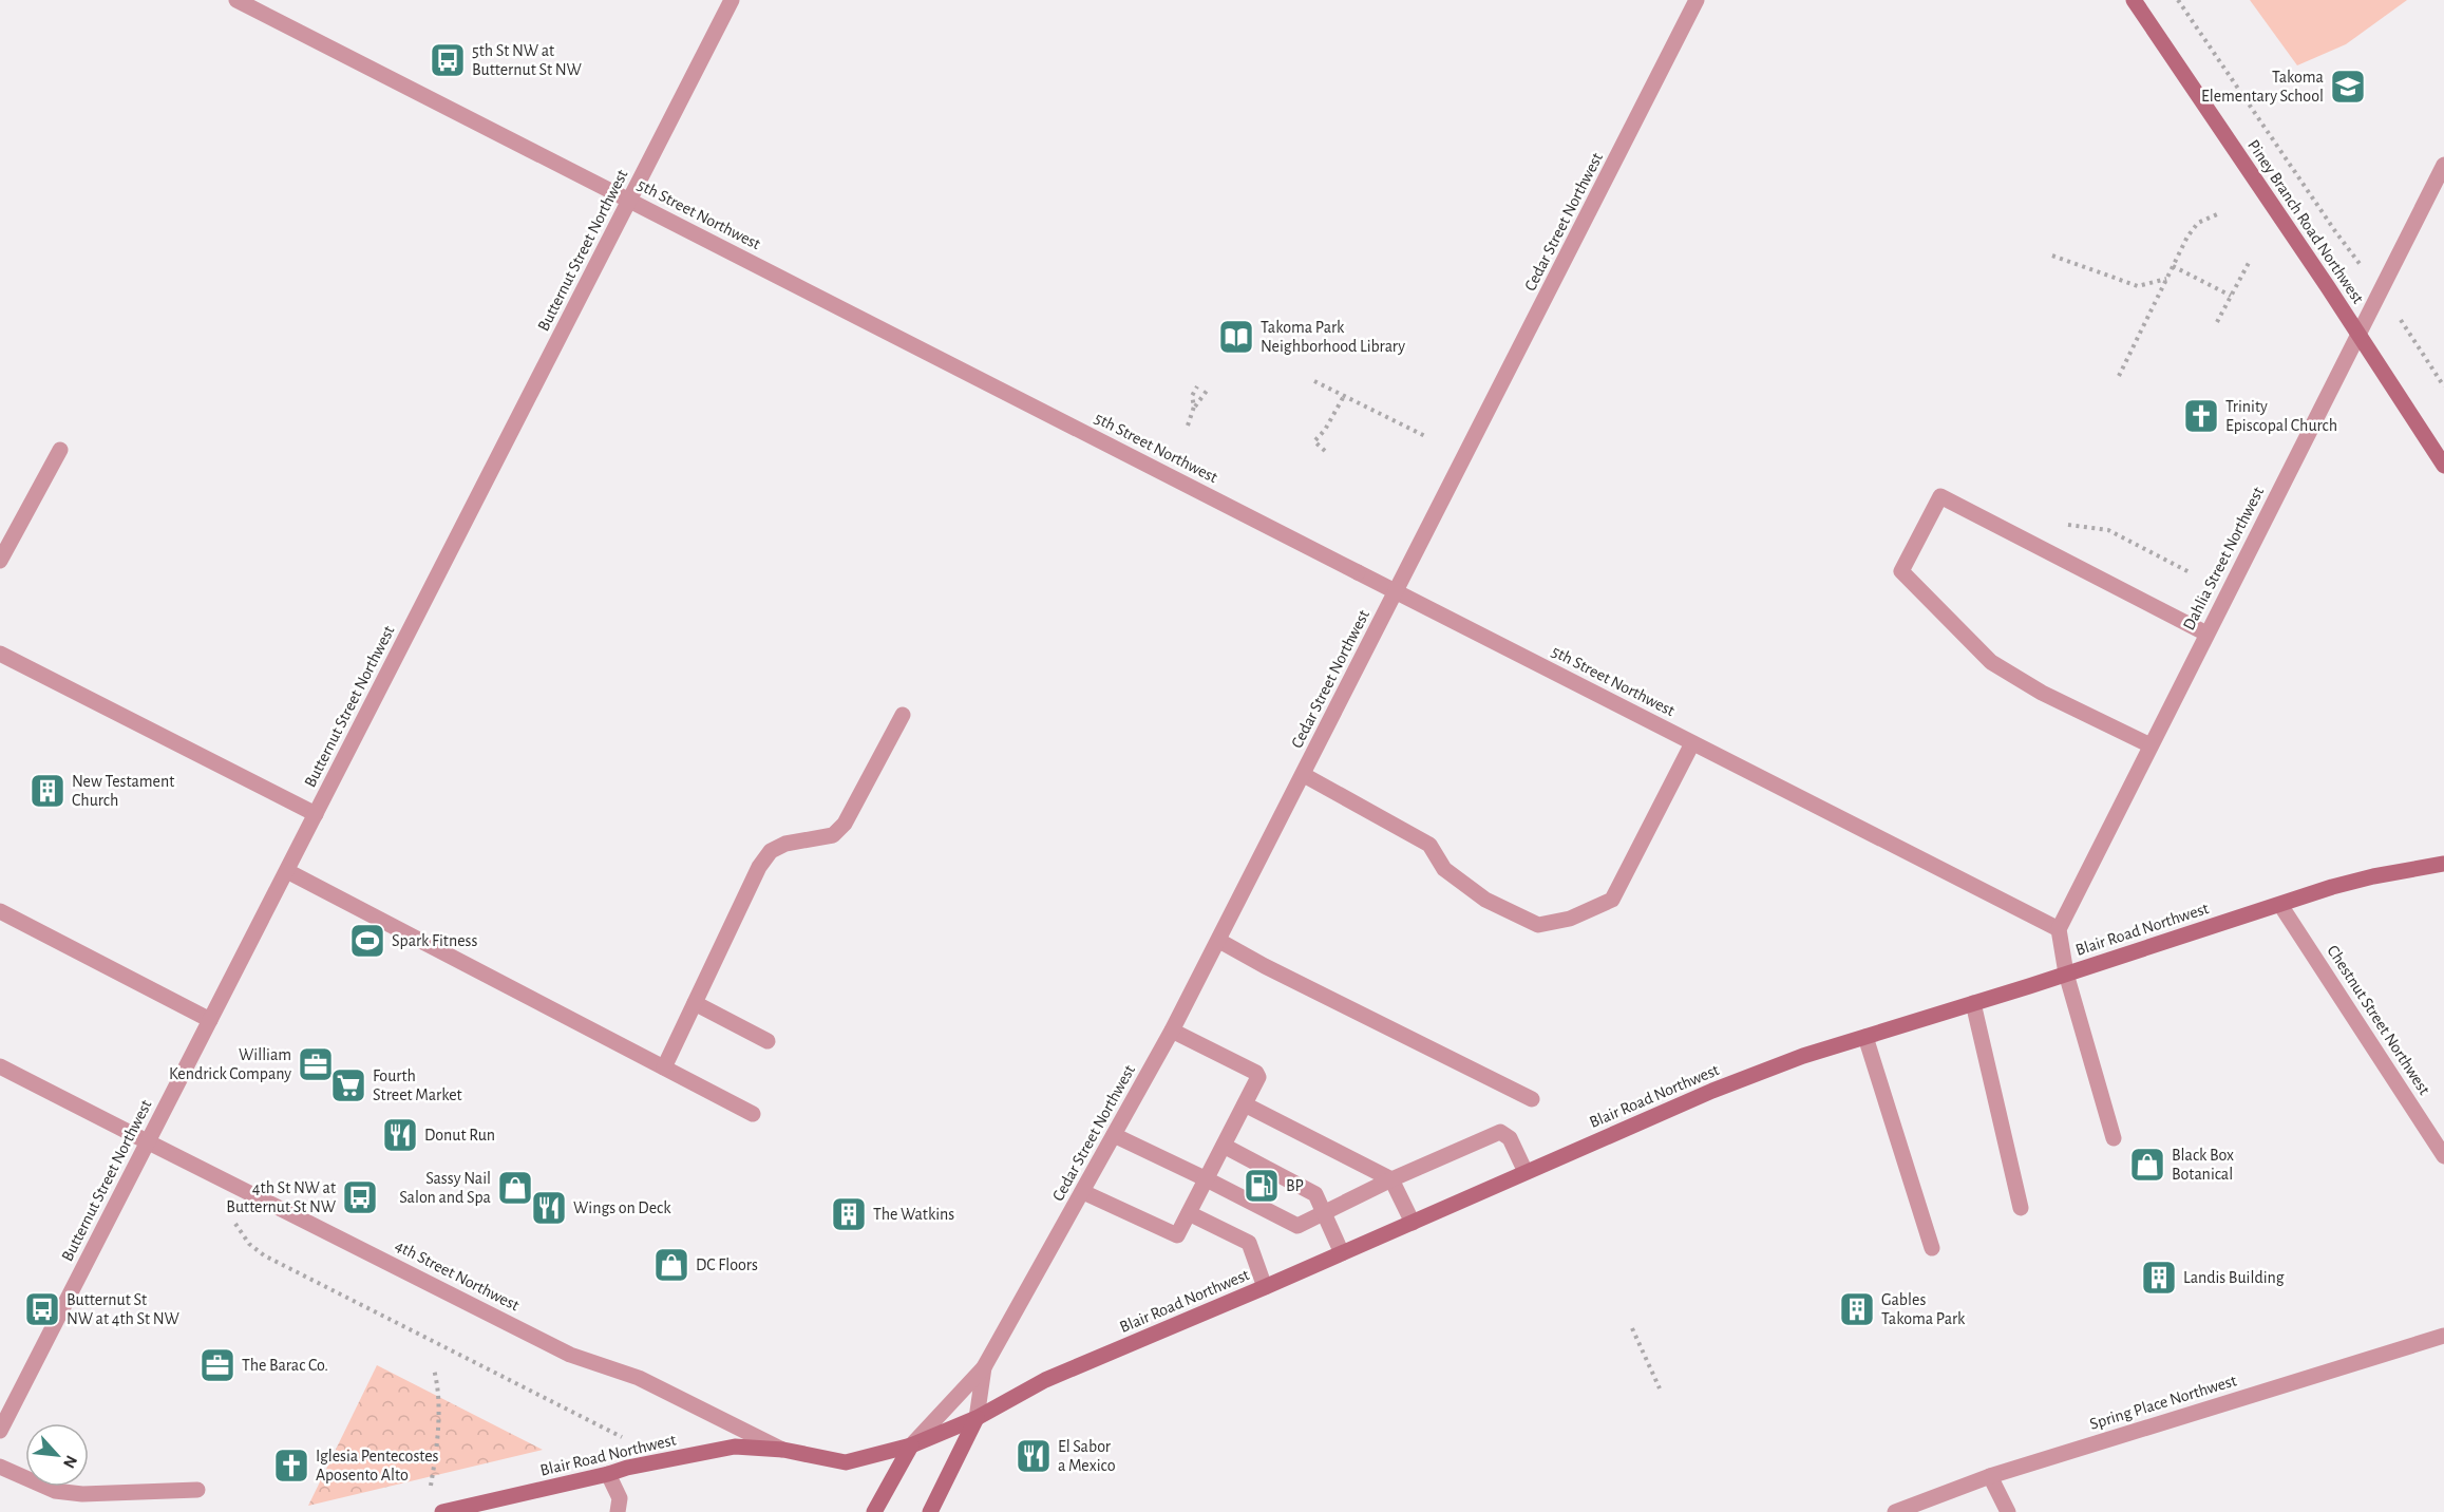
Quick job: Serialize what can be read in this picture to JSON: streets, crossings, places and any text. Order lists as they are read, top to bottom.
{
  "streets": {
    "main road": [
      "Cedar Street Northwest",
      "Piney Branch Road Northwest",
      "Blair Road Northwest",
      "4th Street Northwest"
    ],
    "street": [
      "5th Street Northwest",
      "Butternut Street Northwest",
      "Dahlia Street Northwest",
      "Chestnut Street Northwest",
      "Spring Place Northwest"
    ]
  },
  "crossings": [
    ["5th Street Northwest", "Cedar Street Northwest"],
    ["5th Street Northwest", "Butternut Street Northwest"],
    ["5th Street Northwest", "Dahlia Street Northwest"],
    ["Cedar Street Northwest", "Blair Road Northwest"],
    ["Cedar Street Northwest", "4th Street Northwest"],
    ["Piney Branch Road Northwest", "Dahlia Street Northwest"],
    ["Butternut Street Northwest", "4th Street Northwest"],
    ["Blair Road Northwest", "Chestnut Street Northwest"],
    ["Blair Road Northwest", "4th Street Northwest"]
  ],
  "places": {
    "bus stop": ["5th St NW at Butternut St NW", "4th St NW at Butternut St NW", "Butternut St NW at 4th St NW"],
    "school or university": ["Takoma Elementary School"],
    "library": ["Takoma Park Neighborhood Library"],
    "church": ["Trinity Episcopal Church", "Iglesia Pentecostes Aposento Alto"],
    "building": [
      "New Testament Church",
      "The Watkins",
      "Landis Building",
      "Gables Takoma Park"
    ],
    "sports": ["Spark Fitness"],
    "office": ["William Kendrick Company", "The Barac Co."],
    "supermarket": ["Fourth Street Market"],
    "restaurant": ["Donut Run", "Wings on Deck", "El Sabor a Mexico"],
    "shop": ["Black Box Botanical", "Sassy Nail Salon and Spa", "DC Floors"],
    "fuel station": ["BP"]
  },
  "north": "bottom right"
}
